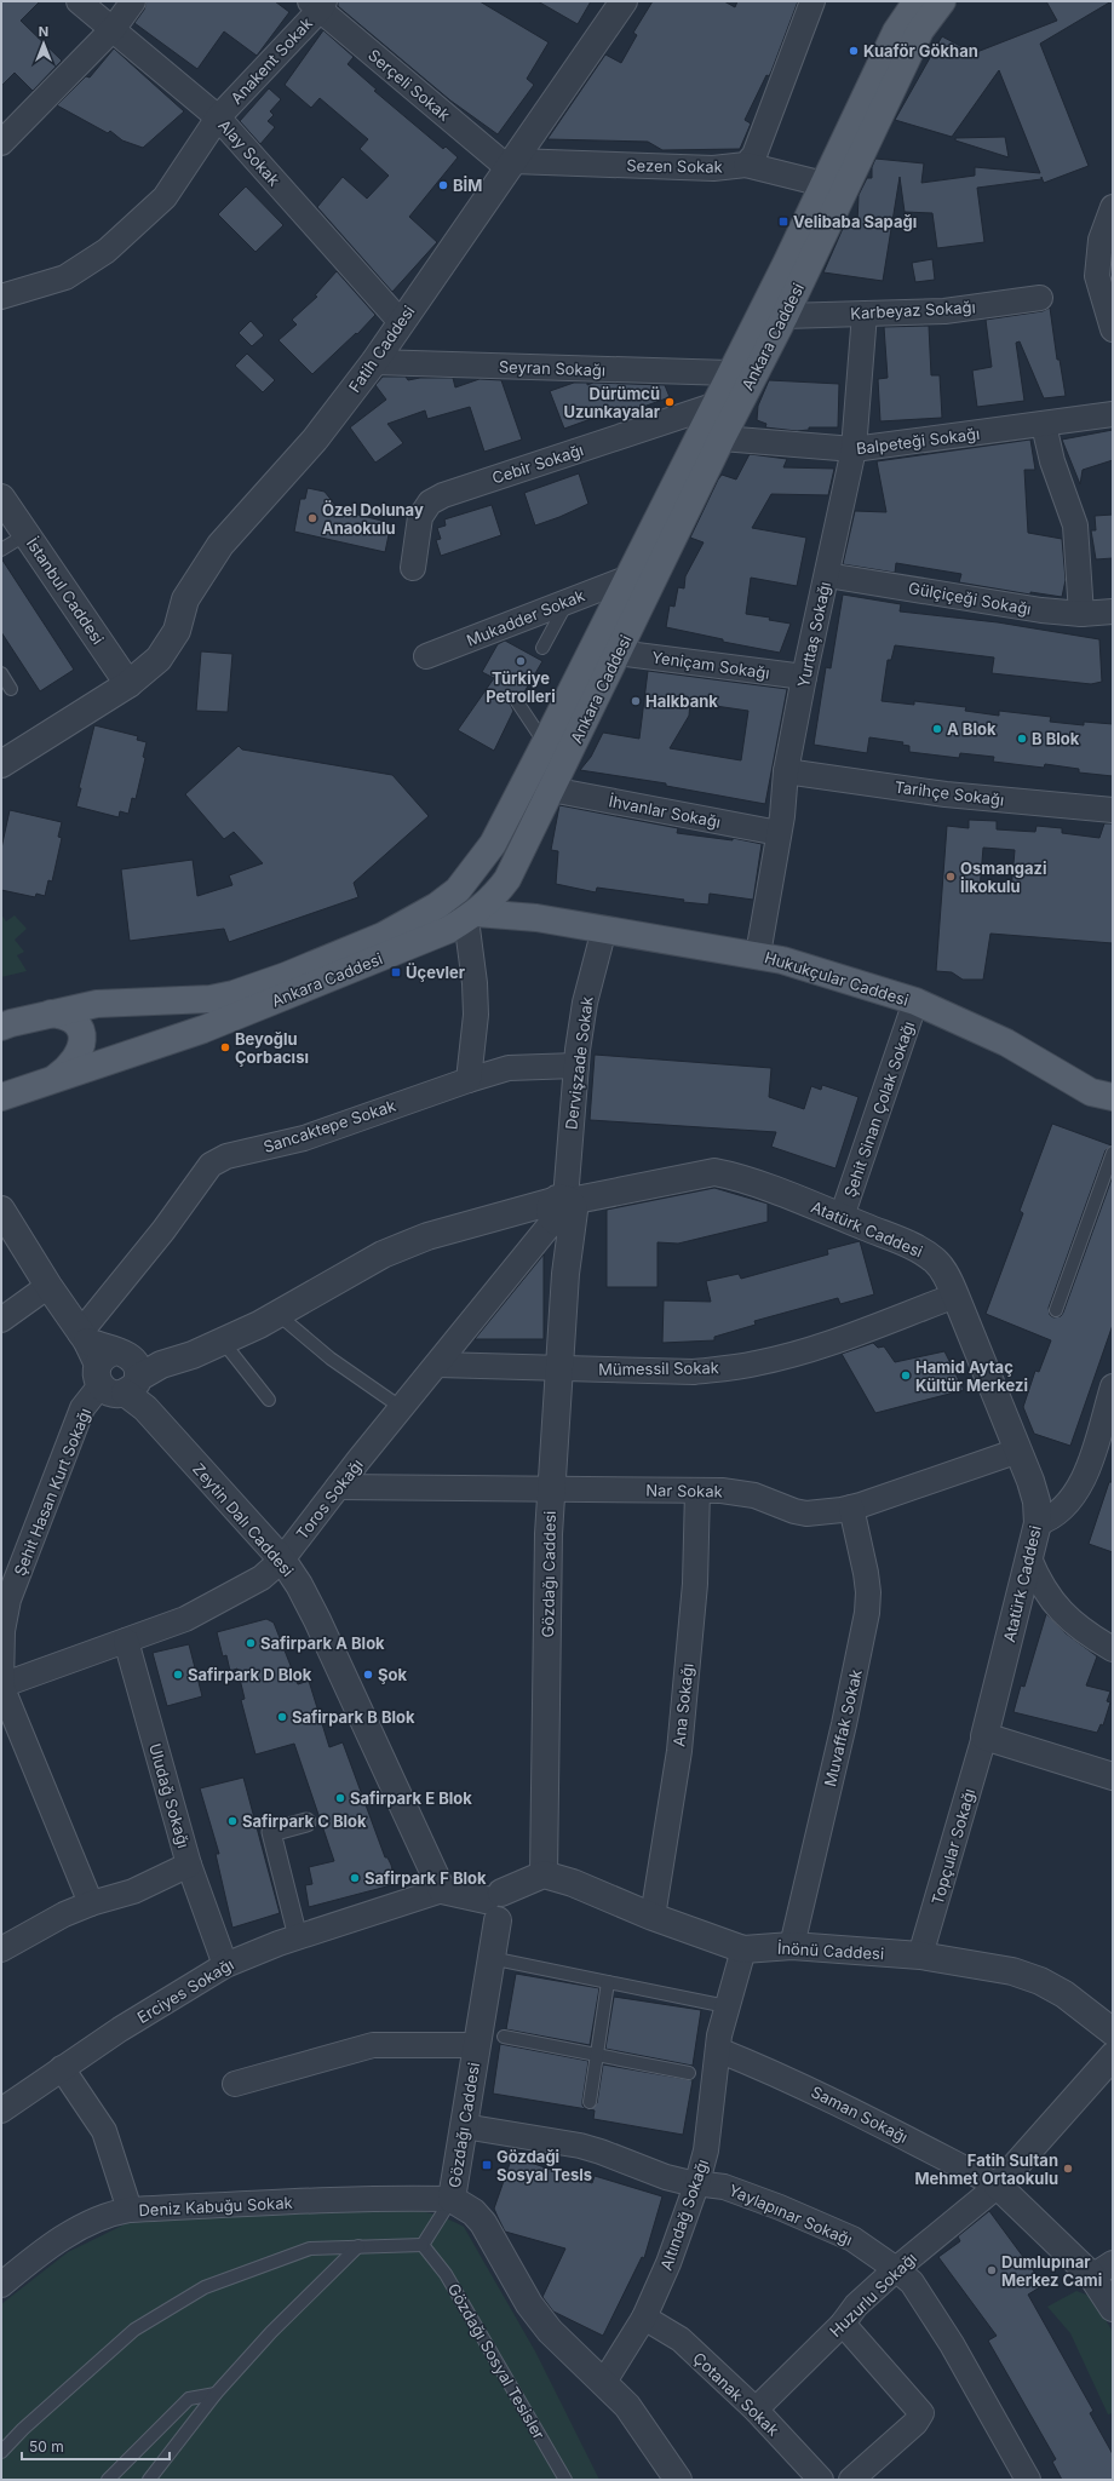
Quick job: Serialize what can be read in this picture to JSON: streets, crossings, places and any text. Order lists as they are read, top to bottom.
{
  "streets": {
    "main road": ["Ankara Caddesi", "Hukukçular Caddesi"],
    "street": [
      "Anakent Sokak",
      "Serçeli Sokak",
      "Alay Sokak",
      "Sezen Sokak",
      "Karbeyaz Sokağı",
      "Fatih Caddesi",
      "Seyran Sokağı",
      "Balpeteği Sokağı",
      "Cebir Sokağı",
      "İstanbul Caddesi",
      "Gülçiçeği Sokağı",
      "Mukadder Sokak",
      "Yurttaş Sokağı",
      "Yeniçam Sokağı",
      "Tarihçe Sokağı",
      "İhvanlar Sokağı",
      "Dervişzade Sokak",
      "Şehit Sinan Çolak Sokağı",
      "Sancaktepe Sokak",
      "Atatürk Caddesi",
      "Mümessil Sokak",
      "Nar Sokak",
      "Şehit Hasan Kurt Sokağı",
      "Toros Sokağı",
      "Zeytin Dalı Caddesi",
      "Gözdağı Caddesi",
      "Ana Sokağı",
      "Muvaffak Sokak",
      "Uludağ Sokağı",
      "Topçular Sokağı",
      "İnönü Caddesi",
      "Erciyes Sokağı",
      "Saman Sokağı",
      "Deniz Kabuğu Sokak",
      "Altındağ Sokağı",
      "Yaylapınar Sokağı",
      "Huzurlu Sokağı",
      "Çotanak Sokak"
    ],
    "lane": ["Gözdağı Sosyal Tesisler"]
  },
  "crossings": [
    ["Anakent Sokak", "Serçeli Sokak"],
    ["Anakent Sokak", "Alay Sokak"],
    ["Serçeli Sokak", "Sezen Sokak"],
    ["Serçeli Sokak", "Fatih Caddesi"],
    ["Alay Sokak", "Fatih Caddesi"],
    ["Sezen Sokak", "Fatih Caddesi"],
    ["Karbeyaz Sokağı", "Ankara Caddesi"],
    ["Karbeyaz Sokağı", "Yurttaş Sokağı"],
    ["Ankara Caddesi", "Seyran Sokağı"],
    ["Ankara Caddesi", "Balpeteği Sokağı"],
    ["Ankara Caddesi", "Cebir Sokağı"],
    ["Ankara Caddesi", "Mukadder Sokak"],
    ["Ankara Caddesi", "Yeniçam Sokağı"],
    ["Ankara Caddesi", "İhvanlar Sokağı"],
    ["Ankara Caddesi", "Hukukçular Caddesi"],
    ["Fatih Caddesi", "Seyran Sokağı"],
    ["Fatih Caddesi", "İstanbul Caddesi"],
    ["Balpeteği Sokağı", "Yurttaş Sokağı"],
    ["Gülçiçeği Sokağı", "Yurttaş Sokağı"],
    ["Yurttaş Sokağı", "Yeniçam Sokağı"],
    ["Yurttaş Sokağı", "Tarihçe Sokağı"],
    ["Yurttaş Sokağı", "İhvanlar Sokağı"],
    ["Yurttaş Sokağı", "Hukukçular Caddesi"],
    ["Hukukçular Caddesi", "Dervişzade Sokak"],
    ["Hukukçular Caddesi", "Şehit Sinan Çolak Sokağı"],
    ["Dervişzade Sokak", "Sancaktepe Sokak"],
    ["Dervişzade Sokak", "Atatürk Caddesi"],
    ["Dervişzade Sokak", "Toros Sokağı"],
    ["Dervişzade Sokak", "Gözdağı Caddesi"],
    ["Şehit Sinan Çolak Sokağı", "Atatürk Caddesi"],
    ["Sancaktepe Sokak", "Şehit Hasan Kurt Sokağı"],
    ["Sancaktepe Sokak", "Zeytin Dalı Caddesi"],
    ["Atatürk Caddesi", "Mümessil Sokak"],
    ["Atatürk Caddesi", "Nar Sokak"],
    ["Atatürk Caddesi", "Toros Sokağı"],
    ["Atatürk Caddesi", "Gözdağı Caddesi"],
    ["Atatürk Caddesi", "Topçular Sokağı"],
    ["Mümessil Sokak", "Toros Sokağı"],
    ["Mümessil Sokak", "Gözdağı Caddesi"],
    ["Nar Sokak", "Toros Sokağı"],
    ["Nar Sokak", "Gözdağı Caddesi"],
    ["Nar Sokak", "Ana Sokağı"],
    ["Nar Sokak", "Muvaffak Sokak"],
    ["Şehit Hasan Kurt Sokağı", "Toros Sokağı"],
    ["Şehit Hasan Kurt Sokağı", "Zeytin Dalı Caddesi"],
    ["Şehit Hasan Kurt Sokağı", "Uludağ Sokağı"],
    ["Toros Sokağı", "Zeytin Dalı Caddesi"],
    ["Toros Sokağı", "Gözdağı Caddesi"],
    ["Toros Sokağı", "Uludağ Sokağı"],
    ["Zeytin Dalı Caddesi", "Erciyes Sokağı"],
    ["Gözdağı Caddesi", "İnönü Caddesi"],
    ["Gözdağı Caddesi", "Deniz Kabuğu Sokak"],
    ["Gözdağı Caddesi", "Altındağ Sokağı"],
    ["Gözdağı Caddesi", "Yaylapınar Sokağı"],
    ["Ana Sokağı", "İnönü Caddesi"],
    ["Muvaffak Sokak", "İnönü Caddesi"],
    ["Topçular Sokağı", "İnönü Caddesi"],
    ["İnönü Caddesi", "Altındağ Sokağı"],
    ["Saman Sokağı", "Altındağ Sokağı"],
    ["Saman Sokağı", "Huzurlu Sokağı"],
    ["Altındağ Sokağı", "Yaylapınar Sokağı"],
    ["Altındağ Sokağı", "Çotanak Sokak"],
    ["Yaylapınar Sokağı", "Huzurlu Sokağı"],
    ["Huzurlu Sokağı", "Çotanak Sokak"]
  ],
  "places": {
    "other": [
      "Kuaför Gökhan",
      "BİM",
      "Dürümcü Uzunkayalar",
      "Özel Dolunay Anaokulu",
      "Türkiye Petrolleri",
      "Halkbank",
      "A Blok",
      "B Blok",
      "Osmangazi İlkokulu",
      "Beyoğlu Çorbacısı",
      "Hamid Aytaç Kültür Merkezi",
      "Safirpark A Blok",
      "Safirpark D Blok",
      "Şok",
      "Safirpark B Blok",
      "Safirpark E Blok",
      "Safirpark C Blok",
      "Safirpark F Blok",
      "Fatih Sultan Mehmet Ortaokulu",
      "Dumlupınar Merkez Cami"
    ],
    "transit": ["Velibaba Sapağı", "Üçevler", "Gözdaği Sosyal Tesi̇s"]
  },
  "scale_bar": "50 m",
  "north": "top"
}
